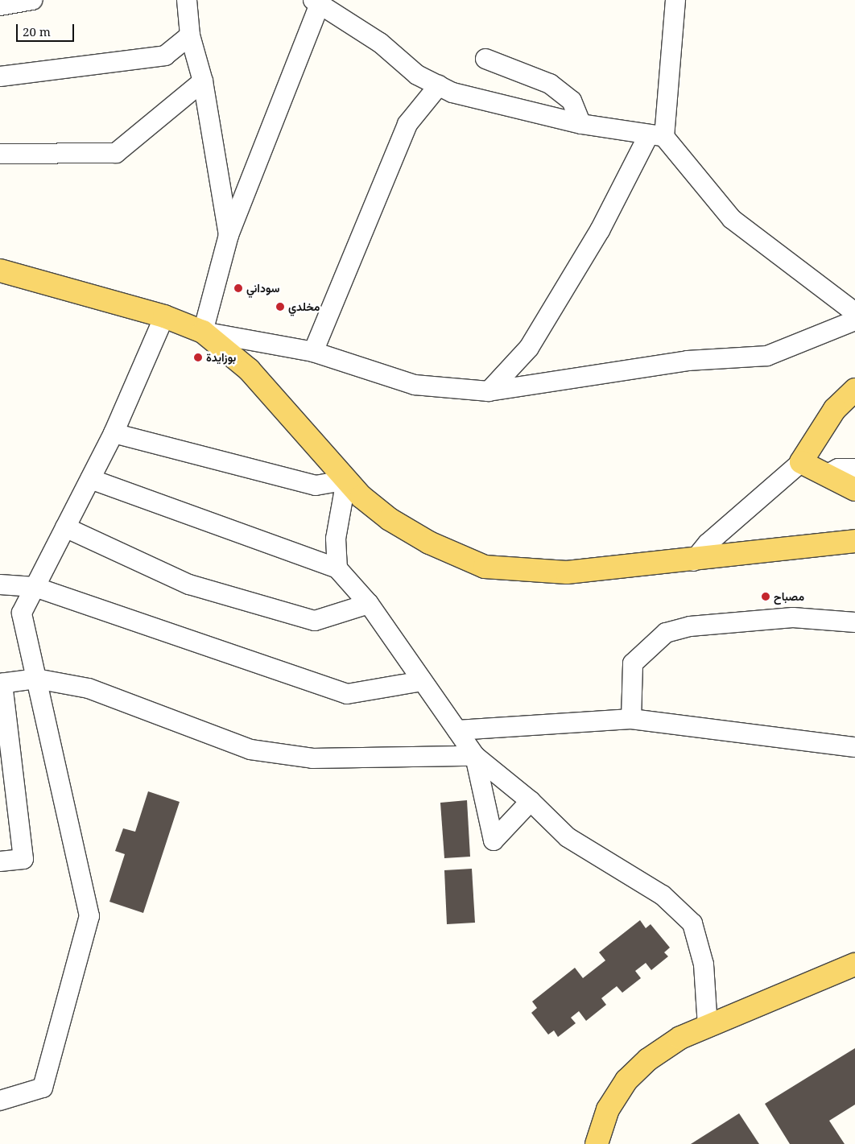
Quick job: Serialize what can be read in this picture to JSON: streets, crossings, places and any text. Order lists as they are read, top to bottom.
{
  "places": [
    "سوداني",
    "مخلدي",
    "بوزايدة",
    "مصباح"
  ],
  "scale_bar": "20 m"
}
